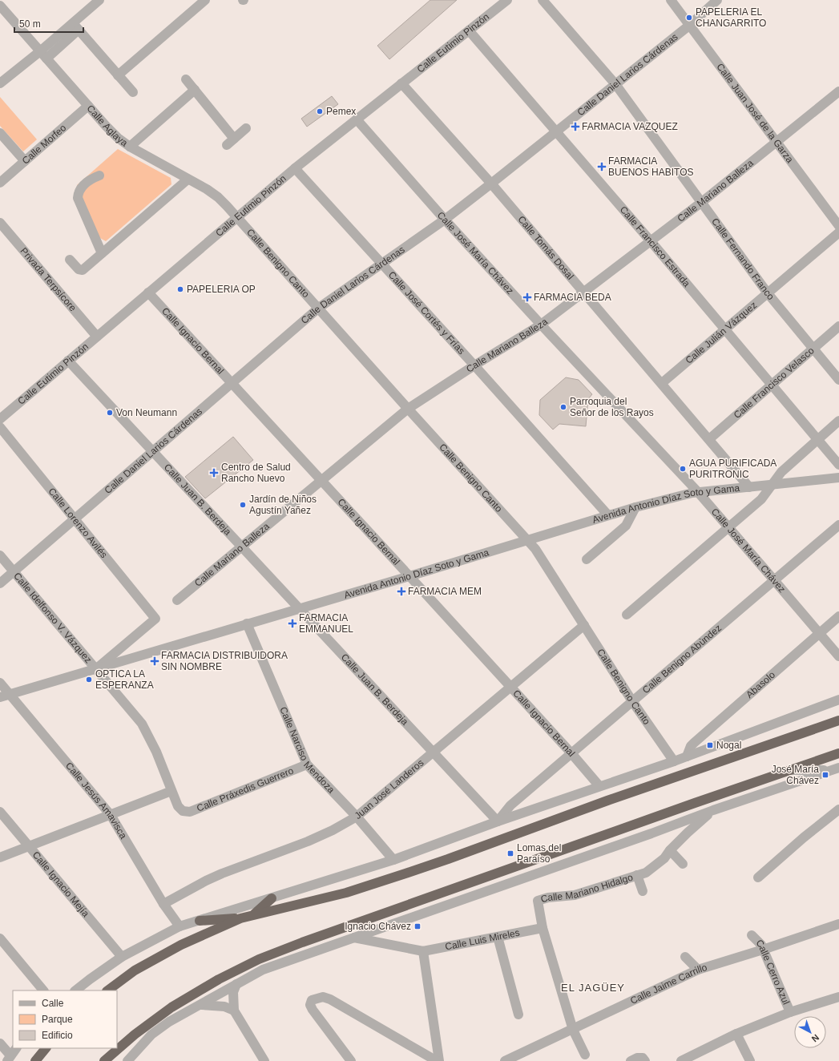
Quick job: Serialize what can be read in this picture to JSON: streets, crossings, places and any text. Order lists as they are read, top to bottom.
{
  "streets": {
    "street": [
      "Calle Eutimio Pinzón",
      "Calle Daniel Larios Cárdenas",
      "Calle Juan José de la Garza",
      "Calle Aglaya",
      "Calle Morfeo",
      "Calle Mariano Balleza",
      "Calle Francisco Estrada",
      "Calle Tomás Dosal",
      "Calle José María Chávez",
      "Calle Fernando Franco",
      "Calle Benigno Canto",
      "Privada Terpsícore",
      "Calle José Cortés y Frías",
      "Calle Julián Vázquez",
      "Calle Ignacio Bernal",
      "Calle Francisco Velasco",
      "Calle Juan B. Berdeja",
      "Avenida Antonio Díaz Soto y Gama",
      "Calle Lorenzo Avilés",
      "Calle Idelfonso V. Vázquez",
      "Calle Benigno Abùndez",
      "Abasolo",
      "Calle Narciso Mendoza",
      "Juan José Landeros",
      "Calle Práxedis Guerrero",
      "Calle Jesús Amavisca",
      "Calle Ignacio Mejía",
      "Calle Mariano Hidalgo",
      "Calle Luis Mireles",
      "Calle Cerro Azul",
      "Calle Jaime Carrillo"
    ]
  },
  "crossings": [
    ["Calle Eutimio Pinzón", "Calle Aglaya"],
    ["Calle Eutimio Pinzón", "Calle Francisco Estrada"],
    ["Calle Eutimio Pinzón", "Calle Tomás Dosal"],
    ["Calle Eutimio Pinzón", "Calle José María Chávez"],
    ["Calle Eutimio Pinzón", "Calle Benigno Canto"],
    ["Calle Eutimio Pinzón", "Privada Terpsícore"],
    ["Calle Eutimio Pinzón", "Calle José Cortés y Frías"],
    ["Calle Eutimio Pinzón", "Calle Ignacio Bernal"],
    ["Calle Eutimio Pinzón", "Calle Juan B. Berdeja"],
    ["Calle Daniel Larios Cárdenas", "Calle Juan José de la Garza"],
    ["Calle Daniel Larios Cárdenas", "Calle Francisco Estrada"],
    ["Calle Daniel Larios Cárdenas", "Calle Tomás Dosal"],
    ["Calle Daniel Larios Cárdenas", "Calle José María Chávez"],
    ["Calle Daniel Larios Cárdenas", "Calle Fernando Franco"],
    ["Calle Daniel Larios Cárdenas", "Calle Benigno Canto"],
    ["Calle Daniel Larios Cárdenas", "Calle José Cortés y Frías"],
    ["Calle Daniel Larios Cárdenas", "Calle Ignacio Bernal"],
    ["Calle Daniel Larios Cárdenas", "Calle Juan B. Berdeja"],
    ["Calle Daniel Larios Cárdenas", "Calle Lorenzo Avilés"],
    ["Calle Daniel Larios Cárdenas", "Calle Idelfonso V. Vázquez"],
    ["Calle Juan José de la Garza", "Calle Mariano Balleza"],
    ["Calle Aglaya", "Calle Morfeo"],
    ["Calle Aglaya", "Calle Benigno Canto"],
    ["Calle Mariano Balleza", "Calle Francisco Estrada"],
    ["Calle Mariano Balleza", "Calle Tomás Dosal"],
    ["Calle Mariano Balleza", "Calle José María Chávez"],
    ["Calle Mariano Balleza", "Calle Fernando Franco"],
    ["Calle Mariano Balleza", "Calle Benigno Canto"],
    ["Calle Mariano Balleza", "Calle José Cortés y Frías"],
    ["Calle Mariano Balleza", "Calle Ignacio Bernal"],
    ["Calle Mariano Balleza", "Calle Juan B. Berdeja"],
    ["Calle Francisco Estrada", "Calle Julián Vázquez"],
    ["Calle Francisco Estrada", "Calle Francisco Velasco"],
    ["Calle Tomás Dosal", "Calle Julián Vázquez"],
    ["Calle Tomás Dosal", "Calle Francisco Velasco"],
    ["Calle Tomás Dosal", "Avenida Antonio Díaz Soto y Gama"],
    ["Calle José María Chávez", "Avenida Antonio Díaz Soto y Gama"],
    ["Calle José María Chávez", "Calle Benigno Abùndez"],
    ["Calle José María Chávez", "Abasolo"],
    ["Calle Fernando Franco", "Calle Julián Vázquez"],
    ["Calle Fernando Franco", "Calle Francisco Velasco"],
    ["Calle Benigno Canto", "Avenida Antonio Díaz Soto y Gama"],
    ["Calle Benigno Canto", "Calle Benigno Abùndez"],
    ["Calle Benigno Canto", "Juan José Landeros"],
    ["Calle José Cortés y Frías", "Avenida Antonio Díaz Soto y Gama"],
    ["Calle Ignacio Bernal", "Avenida Antonio Díaz Soto y Gama"],
    ["Calle Ignacio Bernal", "Calle Benigno Abùndez"],
    ["Calle Ignacio Bernal", "Juan José Landeros"],
    ["Calle Juan B. Berdeja", "Avenida Antonio Díaz Soto y Gama"],
    ["Calle Juan B. Berdeja", "Calle Benigno Abùndez"],
    ["Calle Juan B. Berdeja", "Juan José Landeros"],
    ["Avenida Antonio Díaz Soto y Gama", "Calle Lorenzo Avilés"],
    ["Avenida Antonio Díaz Soto y Gama", "Calle Idelfonso V. Vázquez"],
    ["Avenida Antonio Díaz Soto y Gama", "Calle Narciso Mendoza"],
    ["Avenida Antonio Díaz Soto y Gama", "Calle Jesús Amavisca"],
    ["Calle Lorenzo Avilés", "Calle Idelfonso V. Vázquez"],
    ["Calle Idelfonso V. Vázquez", "Calle Práxedis Guerrero"],
    ["Calle Narciso Mendoza", "Juan José Landeros"],
    ["Calle Narciso Mendoza", "Calle Práxedis Guerrero"],
    ["Juan José Landeros", "Calle Jesús Amavisca"],
    ["Calle Mariano Hidalgo", "Calle Luis Mireles"],
    ["Calle Mariano Hidalgo", "Calle Jaime Carrillo"],
    ["Calle Cerro Azul", "Calle Jaime Carrillo"]
  ],
  "districts": ["EL JAGÜEY"],
  "places": {
    "other": [
      "PAPELERIA EL CHANGARRITO",
      "Pemex",
      "PAPELERIA OP",
      "Parroquia del Señor de los Rayos",
      "Von Neumann",
      "AGUA PURIFICADA PURITRONIC",
      "Jardín de Niños Agustín Yañez",
      "OPTICA LA ESPERANZA"
    ],
    "health": [
      "FARMACIA VAZQUEZ",
      "FARMACIA BUENOS HABITOS",
      "FARMACIA BEDA",
      "Centro de Salud Rancho Nuevo",
      "FARMACIA MEM",
      "FARMACIA EMMANUEL",
      "FARMACIA DISTRIBUIDORA SIN NOMBRE"
    ],
    "transit": [
      "Nogal",
      "José María Chávez",
      "Lomas del Paraíso",
      "Ignacio Chávez"
    ]
  },
  "legend": ["Calle", "Parque", "Edificio"],
  "scale_bar": "50 m",
  "north": "bottom right"
}
